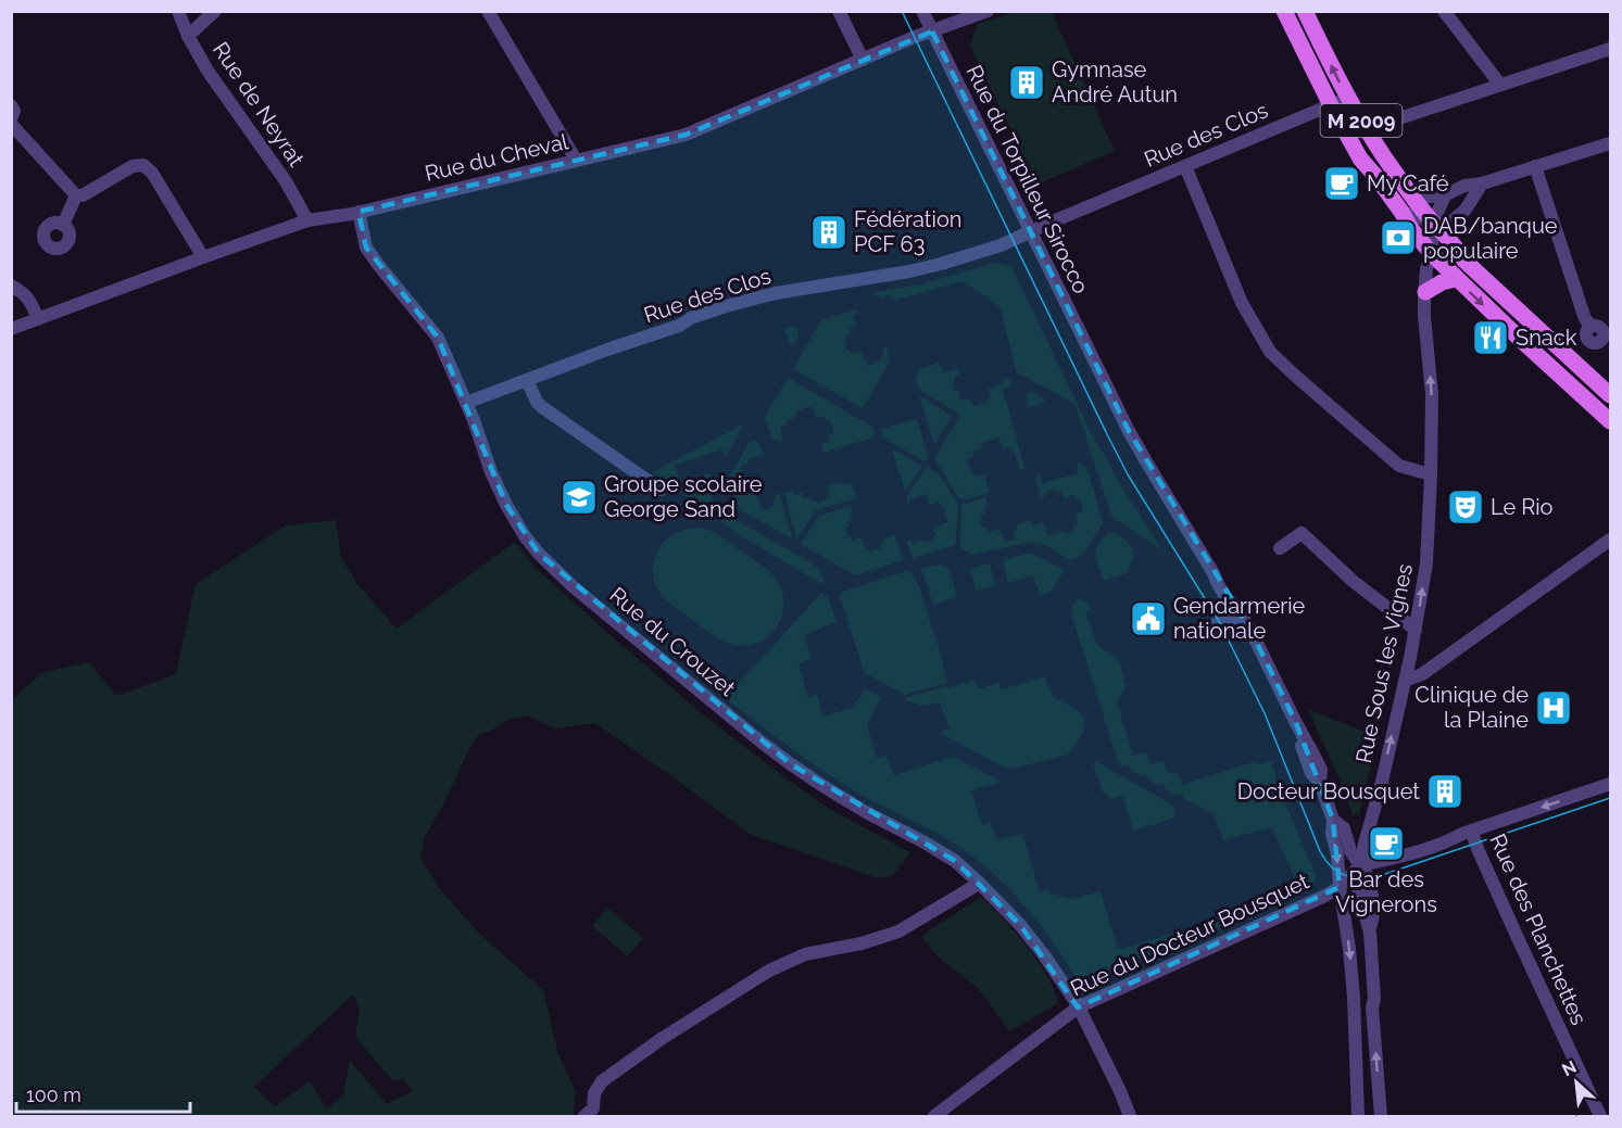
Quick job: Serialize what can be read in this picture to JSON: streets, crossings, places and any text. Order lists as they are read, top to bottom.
{
  "streets": {
    "main road": ["M 2009"],
    "street": [
      "Rue de Neyrat",
      "Rue des Clos",
      "Rue du Cheval",
      "Rue du Torpilleur Sirocco",
      "Rue du Crouzet",
      "Rue Sous les Vignes",
      "Rue des Planchettes",
      "Rue du Docteur Bousquet"
    ]
  },
  "crossings": [
    ["Rue de Neyrat", "Rue du Cheval"],
    ["M 2009", "Rue des Clos"],
    ["Rue des Clos", "Rue du Torpilleur Sirocco"],
    ["Rue des Clos", "Rue du Crouzet"],
    ["Rue du Cheval", "Rue du Torpilleur Sirocco"],
    ["Rue du Cheval", "Rue du Crouzet"],
    ["Rue du Torpilleur Sirocco", "Rue Sous les Vignes"],
    ["Rue du Torpilleur Sirocco", "Rue du Docteur Bousquet"],
    ["Rue du Crouzet", "Rue du Docteur Bousquet"],
    ["Rue Sous les Vignes", "Rue du Docteur Bousquet"]
  ],
  "one_way": ["Rue Sous les Vignes"],
  "places": {
    "building": ["Gymnase André Autun", "Fédération PCF 63", "Docteur Bousquet"],
    "cafe": ["My Café", "Bar des Vignerons"],
    "bank": ["DAB/banque populaire"],
    "restaurant": ["Snack"],
    "school or university": ["Groupe scolaire George Sand"],
    "theatre": ["Le Rio"],
    "public building": ["Gendarmerie nationale"],
    "hospital": ["Clinique de la Plaine"]
  },
  "scale_bar": "100 m",
  "north": "top left"
}
